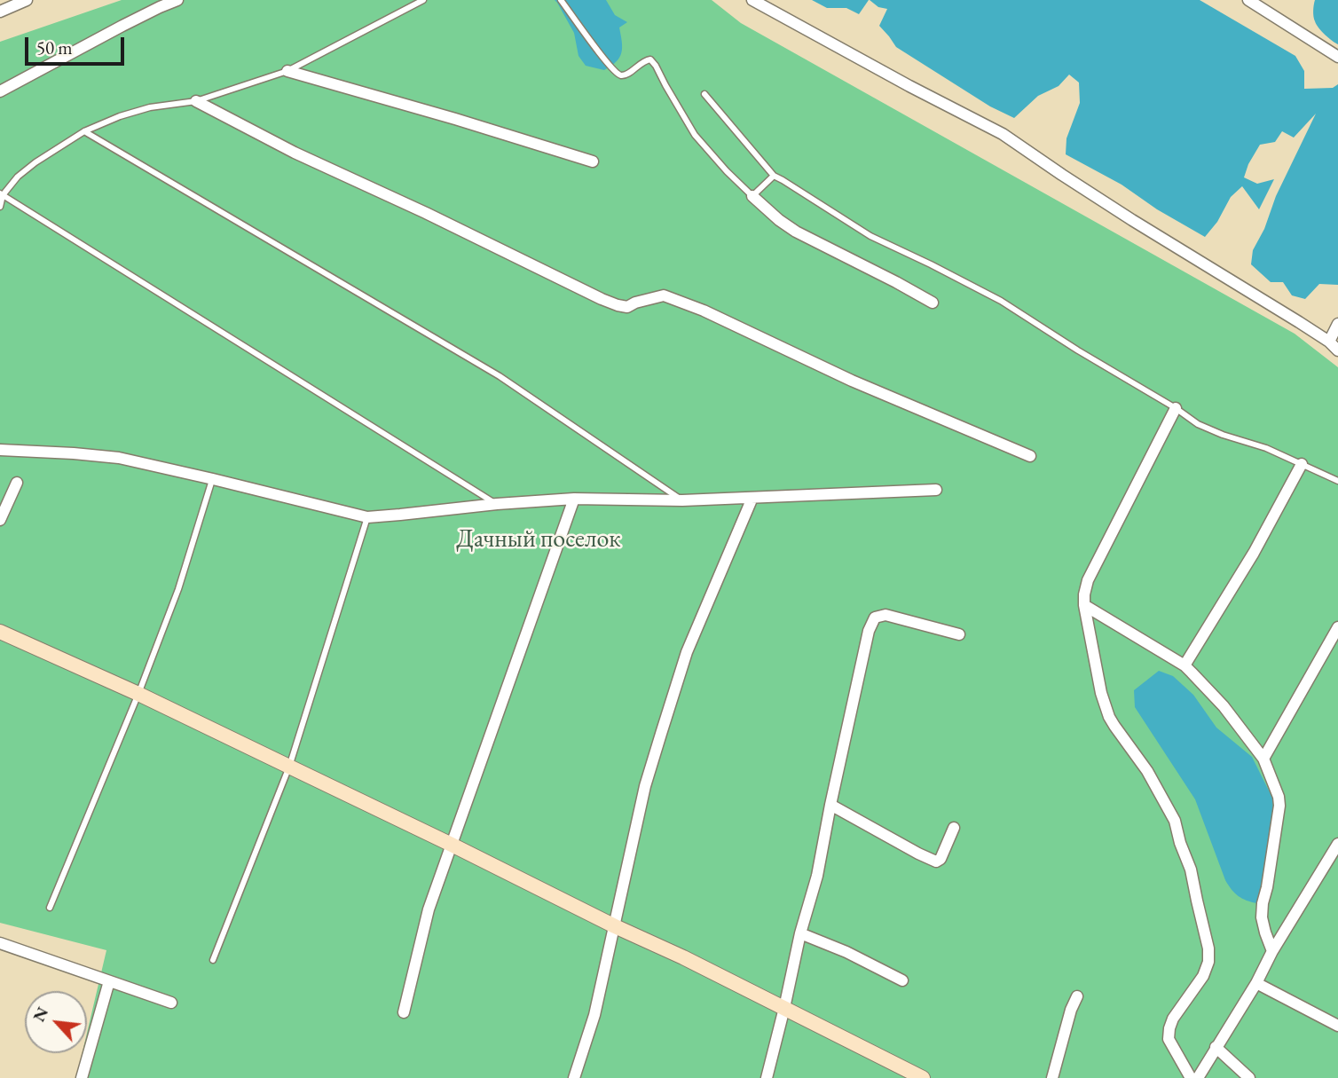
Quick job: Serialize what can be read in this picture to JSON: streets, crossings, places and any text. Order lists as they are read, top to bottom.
{
  "parks": ["Дачный поселок"],
  "scale_bar": "50 m",
  "north": "top left"
}
